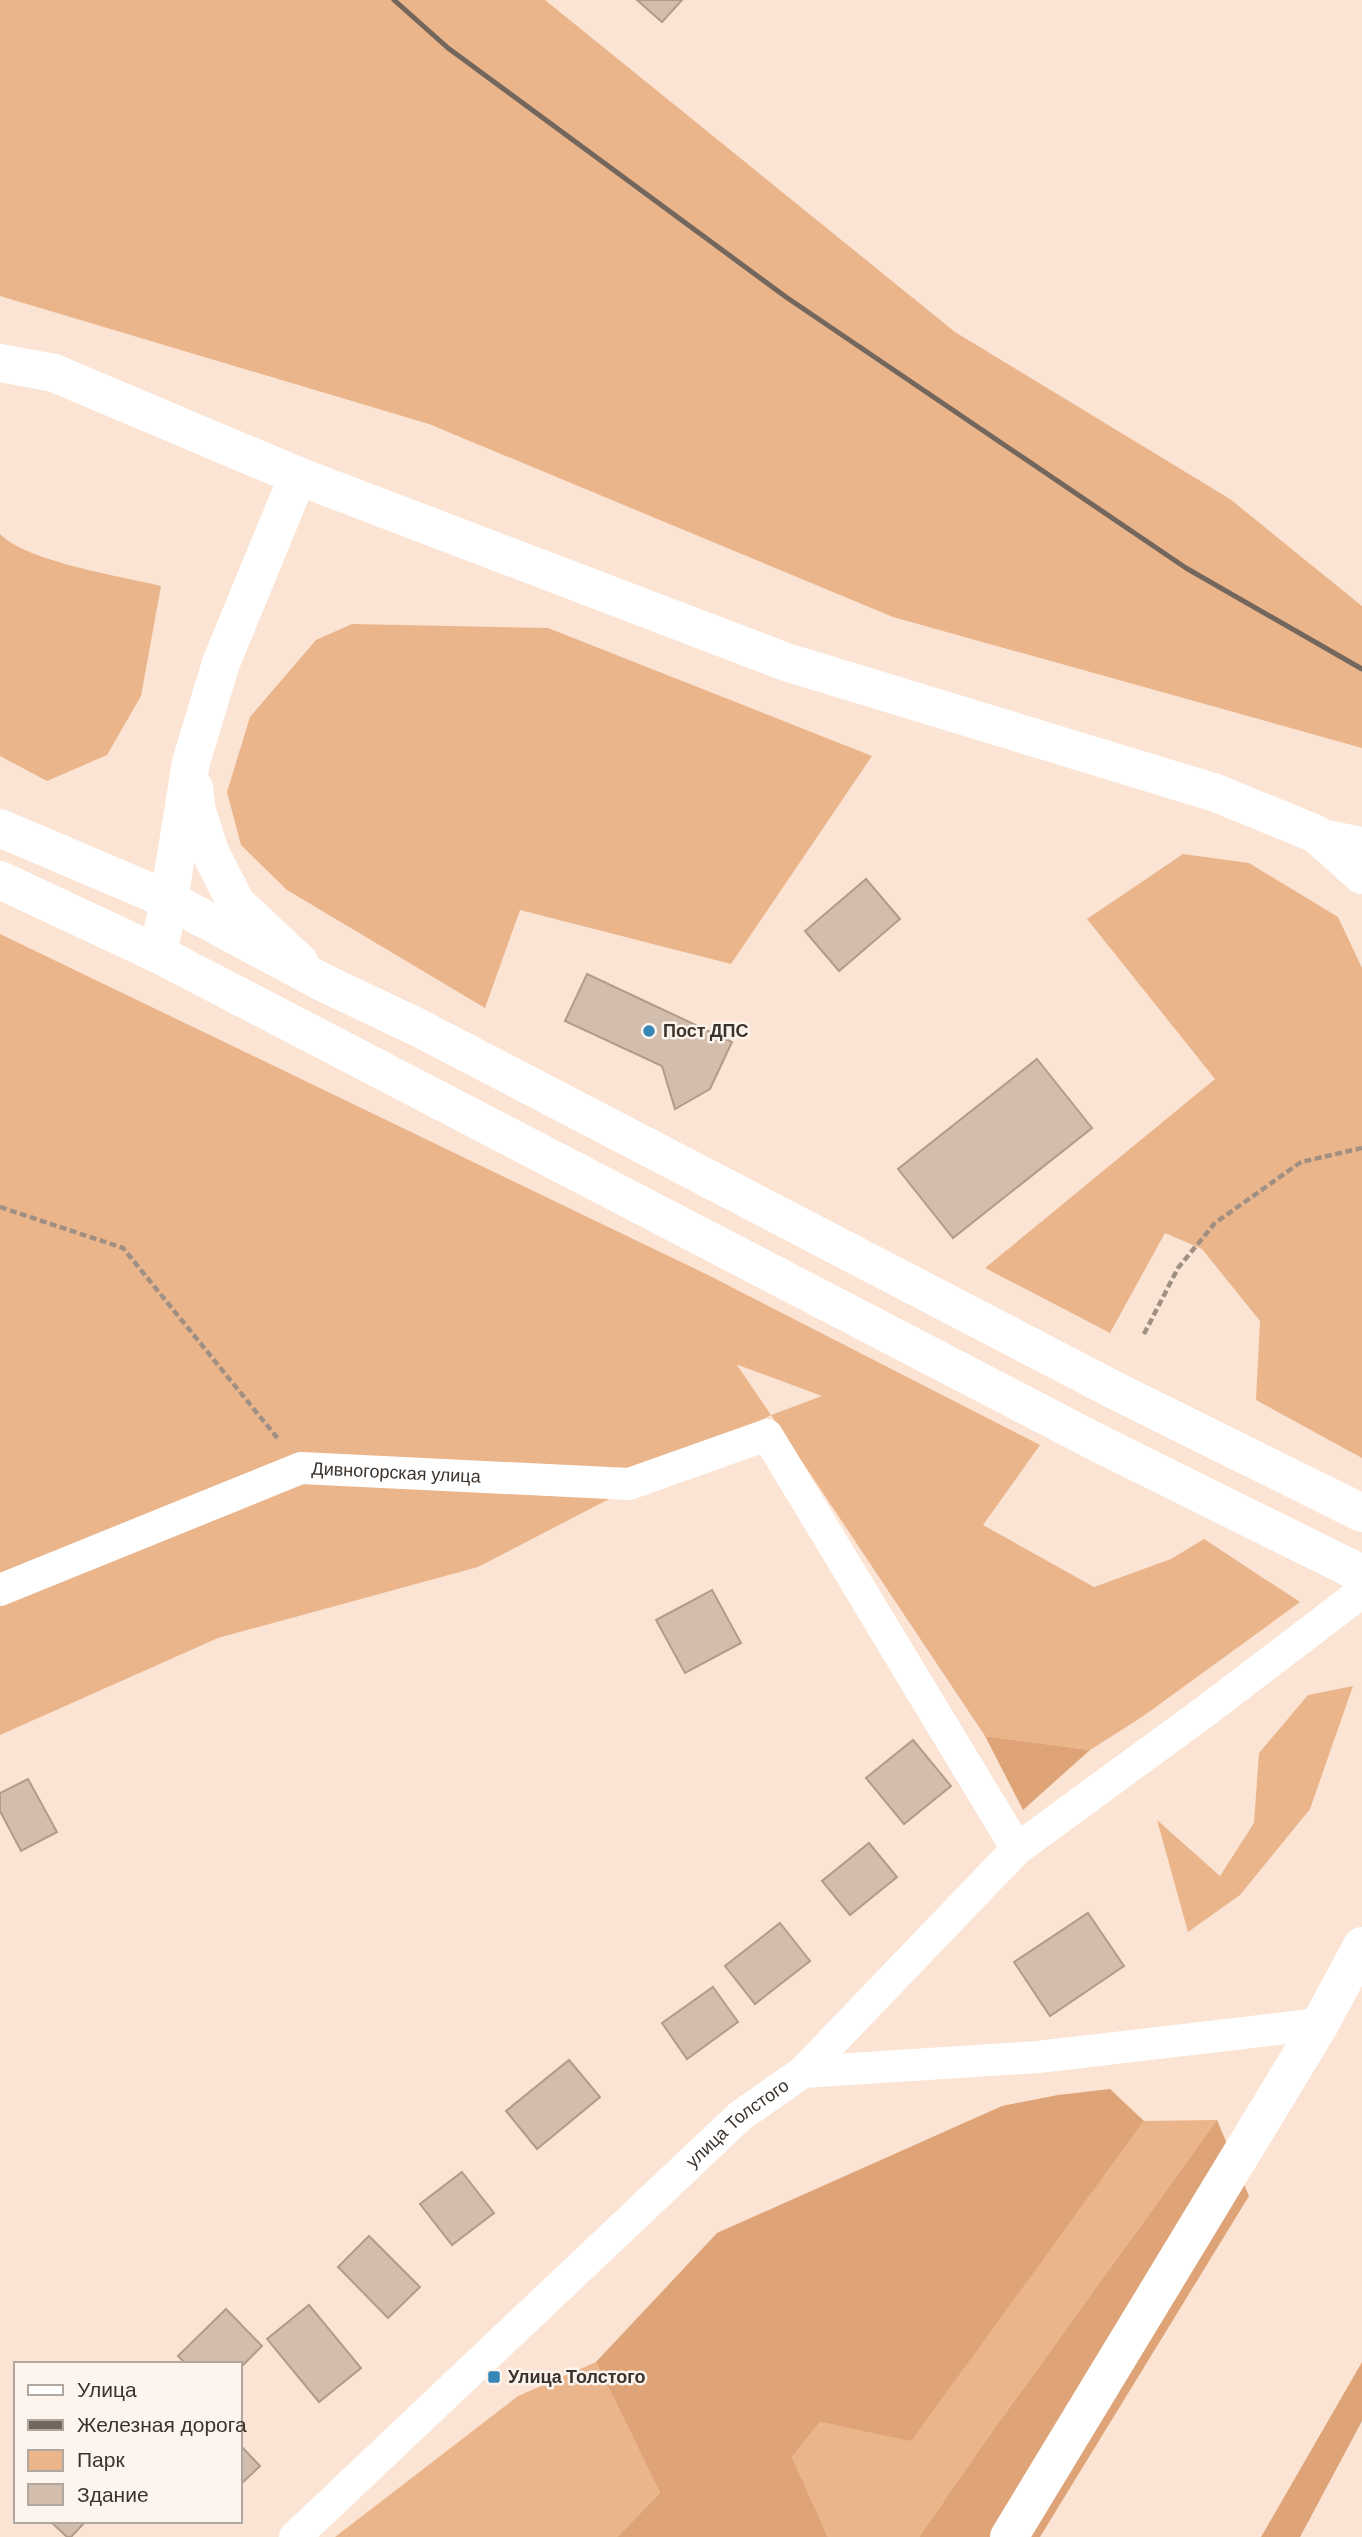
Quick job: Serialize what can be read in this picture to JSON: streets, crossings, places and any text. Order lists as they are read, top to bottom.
{
  "streets": {
    "street": ["Дивногорская улица", "улица Толстого"]
  },
  "places": {
    "other": ["Пост ДПС"],
    "transit": ["Улица Толстого"]
  },
  "legend": [
    "Улица",
    "Железная дорога",
    "Парк",
    "Здание"
  ]
}
